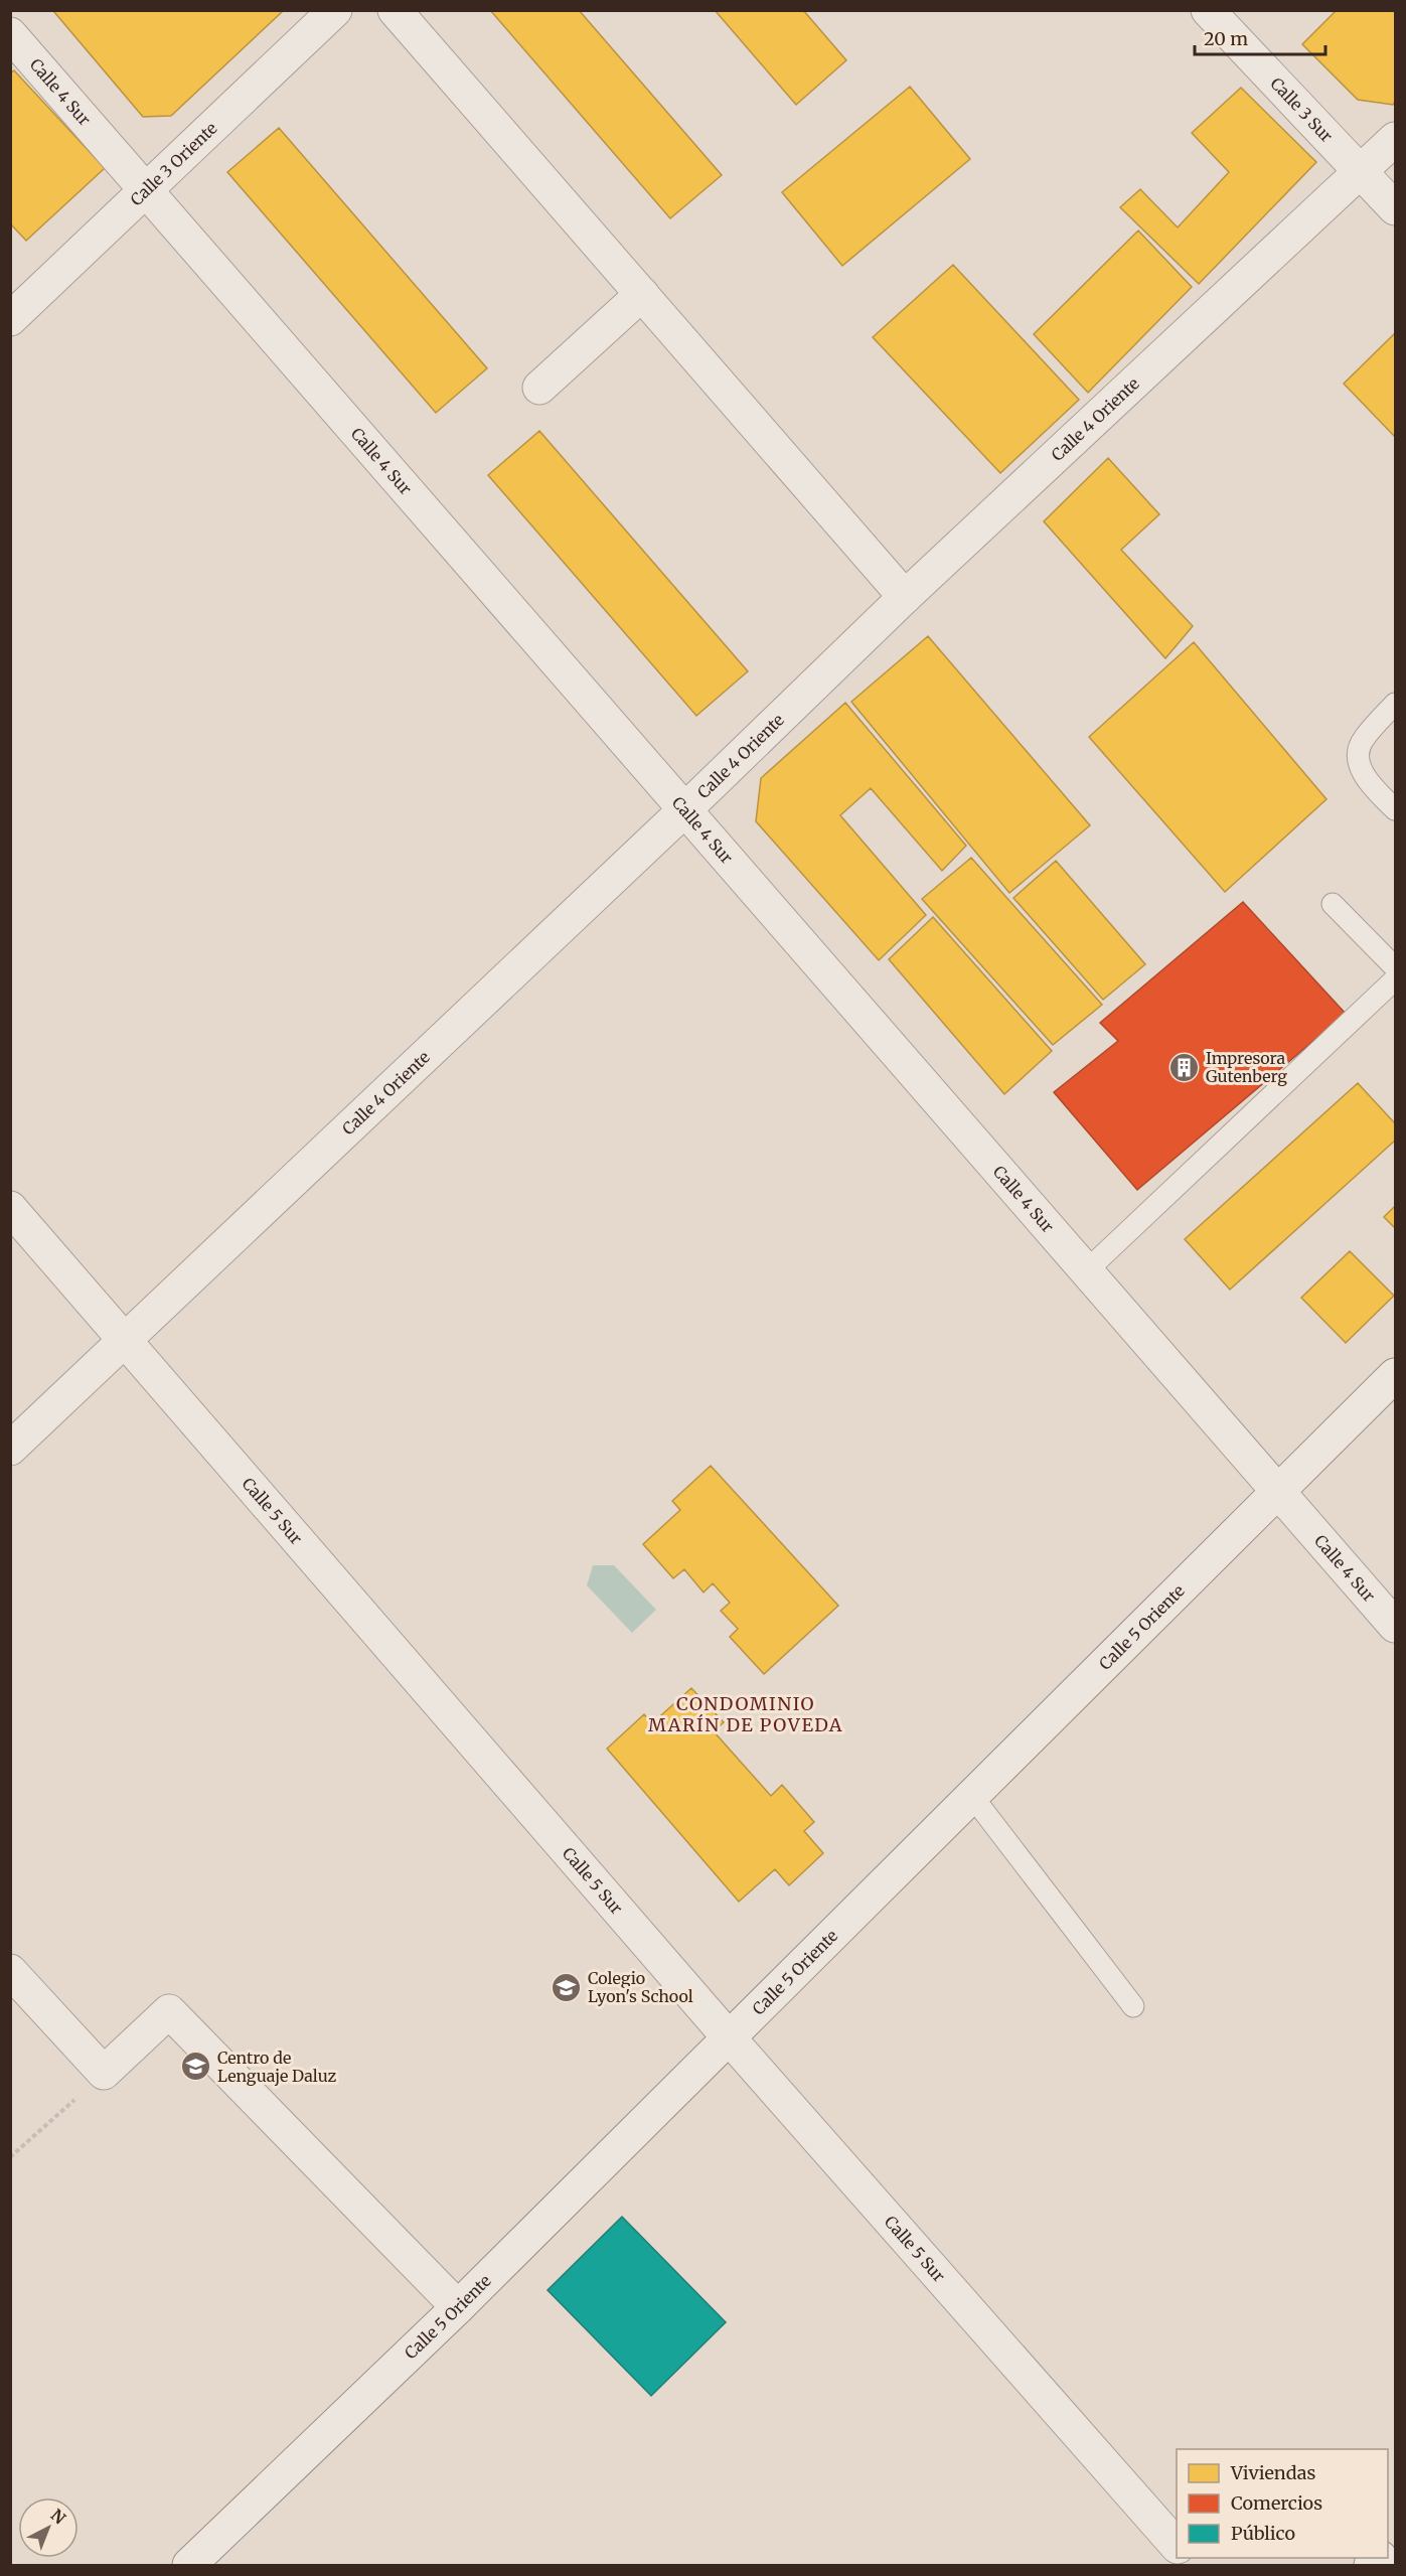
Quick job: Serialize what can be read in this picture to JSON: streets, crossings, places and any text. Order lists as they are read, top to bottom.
{
  "streets": {
    "street": [
      "Calle 4 Sur",
      "Calle 3 Sur",
      "Calle 3 Oriente",
      "Calle 4 Oriente",
      "Calle 5 Sur",
      "Calle 5 Oriente"
    ]
  },
  "crossings": [
    ["Calle 4 Sur", "Calle 3 Oriente"],
    ["Calle 4 Sur", "Calle 4 Oriente"],
    ["Calle 4 Sur", "Calle 5 Oriente"],
    ["Calle 3 Sur", "Calle 4 Oriente"],
    ["Calle 4 Oriente", "Calle 5 Sur"],
    ["Calle 5 Sur", "Calle 5 Oriente"]
  ],
  "districts": ["CONDOMINIO MARÍN DE POVEDA"],
  "places": {
    "building": ["Impresora Gutenberg"],
    "school or university": ["Colegio Lyon's School", "Centro de Lenguaje Daluz"]
  },
  "legend": ["Viviendas", "Comercios", "Público"],
  "scale_bar": "20 m",
  "north": "top right"
}
